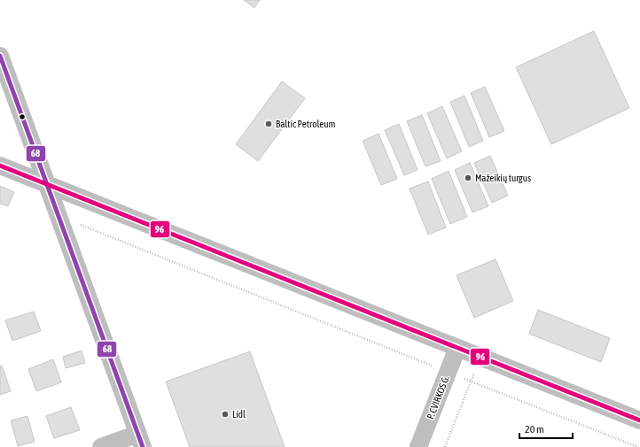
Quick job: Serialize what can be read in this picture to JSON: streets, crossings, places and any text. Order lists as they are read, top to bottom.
{
  "streets": {
    "street": ["P. CVIRKOS G."]
  },
  "places": ["Baltic Petroleum", "Mažeikių turgus", "Lidl"],
  "lines": ["transit line 68", "transit line 96"],
  "scale_bar": "20 m"
}
